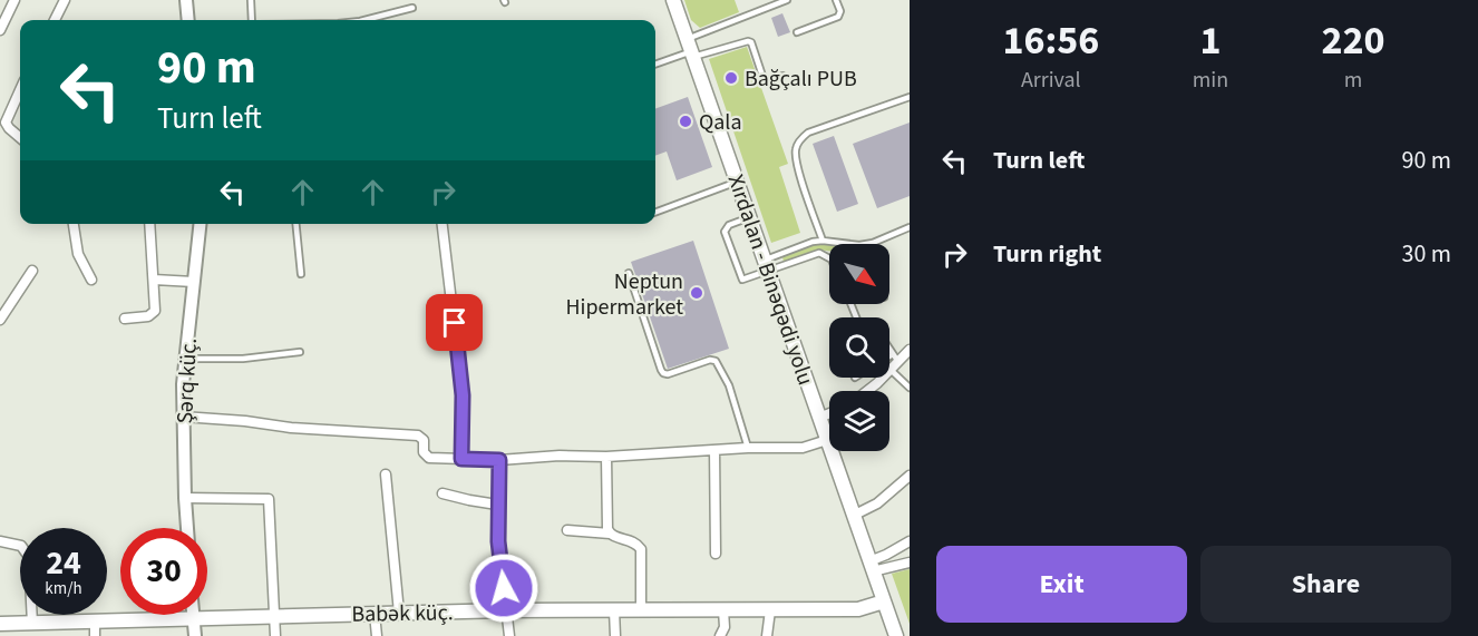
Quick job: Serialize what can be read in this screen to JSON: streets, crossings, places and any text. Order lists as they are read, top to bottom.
{
  "streets": {
    "main road": ["Xırdalan - Binəqədi yolu", "Babək küç."],
    "street": ["Şərq küç."]
  },
  "crossings": [
    ["Xırdalan - Binəqədi yolu", "Babək küç."]
  ],
  "places": ["Bağçalı PUB", "Qala", "Neptun Hipermarket"],
  "north": "bottom right",
  "page": {
    "eta": [
      "16:56",
      "Arrival",
      "1",
      "min",
      "220",
      "m"
    ],
    "turn": ["90 m", "Turn left"],
    "list": [
      {
        "name": "Turn left",
        "value": "90 m"
      },
      {
        "name": "Turn right",
        "value": "30 m"
      }
    ],
    "speed": "24 km/h",
    "limit": "30",
    "buttons": ["Exit", "Share"]
  }
}
